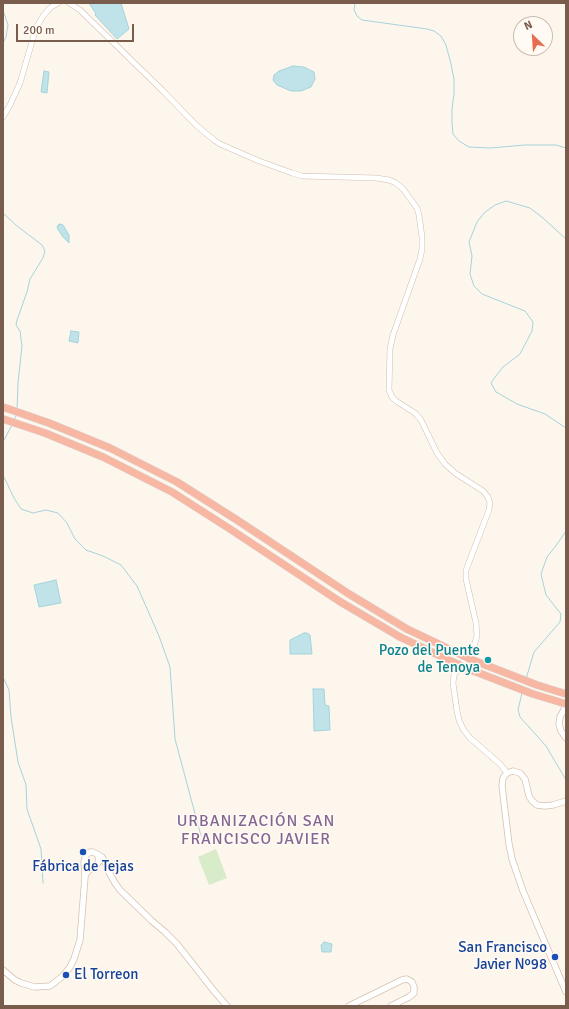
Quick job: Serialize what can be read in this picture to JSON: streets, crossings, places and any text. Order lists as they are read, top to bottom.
{
  "districts": ["URBANIZACIÓN SAN FRANCISCO JAVIER"],
  "places": [
    "Pozo del Puente de Tenoya",
    "Fábrica de Tejas",
    "San Francisco Javier Nº98",
    "El Torreon"
  ],
  "scale_bar": "200 m",
  "north": "top left"
}
